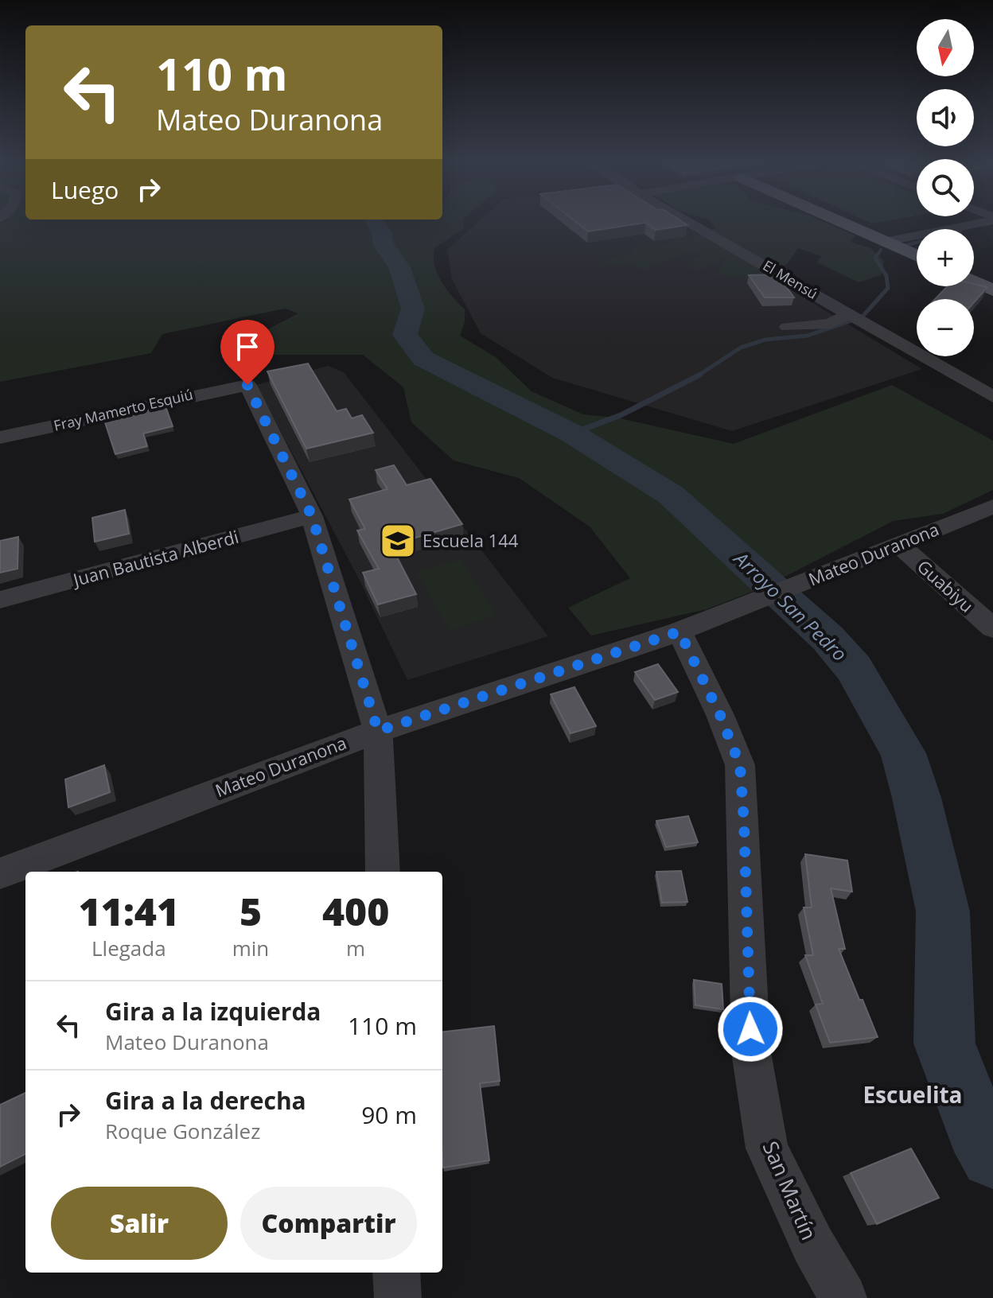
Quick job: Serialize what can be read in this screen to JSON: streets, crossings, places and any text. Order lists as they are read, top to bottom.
{
  "streets": {
    "street": [
      "El Mensú",
      "Fray Mamerto Esquiú",
      "Mateo Duranona",
      "Juan Bautista Alberdi",
      "Guabiyu",
      "San Martín"
    ]
  },
  "crossings": [
    ["Fray Mamerto Esquiú", "Juan Bautista Alberdi"],
    ["Mateo Duranona", "Guabiyu"],
    ["Mateo Duranona", "San Martín"]
  ],
  "districts": ["Escuelita"],
  "water": ["Arroyo San Pedro"],
  "places": {
    "school or university": ["Escuela 144"]
  },
  "north": "bottom",
  "page": {
    "map_buttons": ["+", "−"],
    "turn": ["110 m", "Mateo Duranona"],
    "then": "Luego",
    "eta": [
      "11:41",
      "Llegada",
      "5",
      "min",
      "400",
      "m"
    ],
    "list": [
      {
        "name": "Gira a la izquierda",
        "note": "Mateo Duranona",
        "value": "110 m"
      },
      {
        "name": "Gira a la derecha",
        "note": "Roque González",
        "value": "90 m"
      }
    ],
    "buttons": ["Salir", "Compartir"]
  }
}
